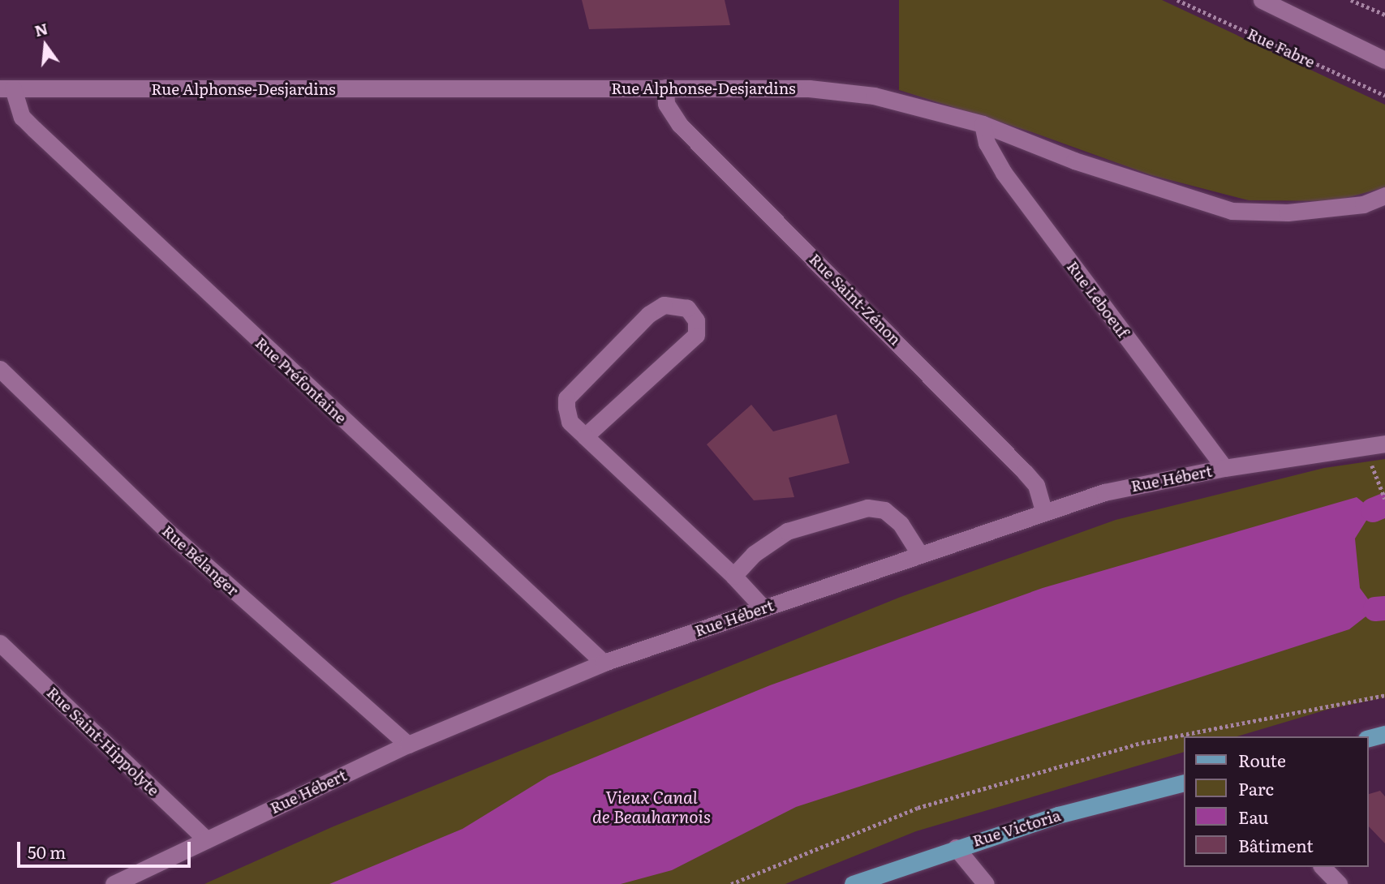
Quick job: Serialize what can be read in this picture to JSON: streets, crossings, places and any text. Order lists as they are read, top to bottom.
{
  "streets": {
    "main road": ["Rue Victoria"],
    "street": [
      "Rue Alphonse-Desjardins",
      "Rue Saint-Zénon",
      "Rue Leboeuf",
      "Rue Préfontaine",
      "Rue Hébert",
      "Rue Bélanger",
      "Rue Saint-Hippolyte"
    ],
    "path": ["Rue Fabre"]
  },
  "crossings": [
    ["Rue Alphonse-Desjardins", "Rue Saint-Zénon"],
    ["Rue Alphonse-Desjardins", "Rue Leboeuf"],
    ["Rue Alphonse-Desjardins", "Rue Préfontaine"],
    ["Rue Saint-Zénon", "Rue Hébert"],
    ["Rue Leboeuf", "Rue Hébert"],
    ["Rue Préfontaine", "Rue Hébert"],
    ["Rue Hébert", "Rue Bélanger"],
    ["Rue Hébert", "Rue Saint-Hippolyte"]
  ],
  "water": ["Vieux Canal de Beauharnois"],
  "legend": [
    "Route",
    "Parc",
    "Eau",
    "Bâtiment"
  ],
  "scale_bar": "50 m",
  "north": "top"
}
